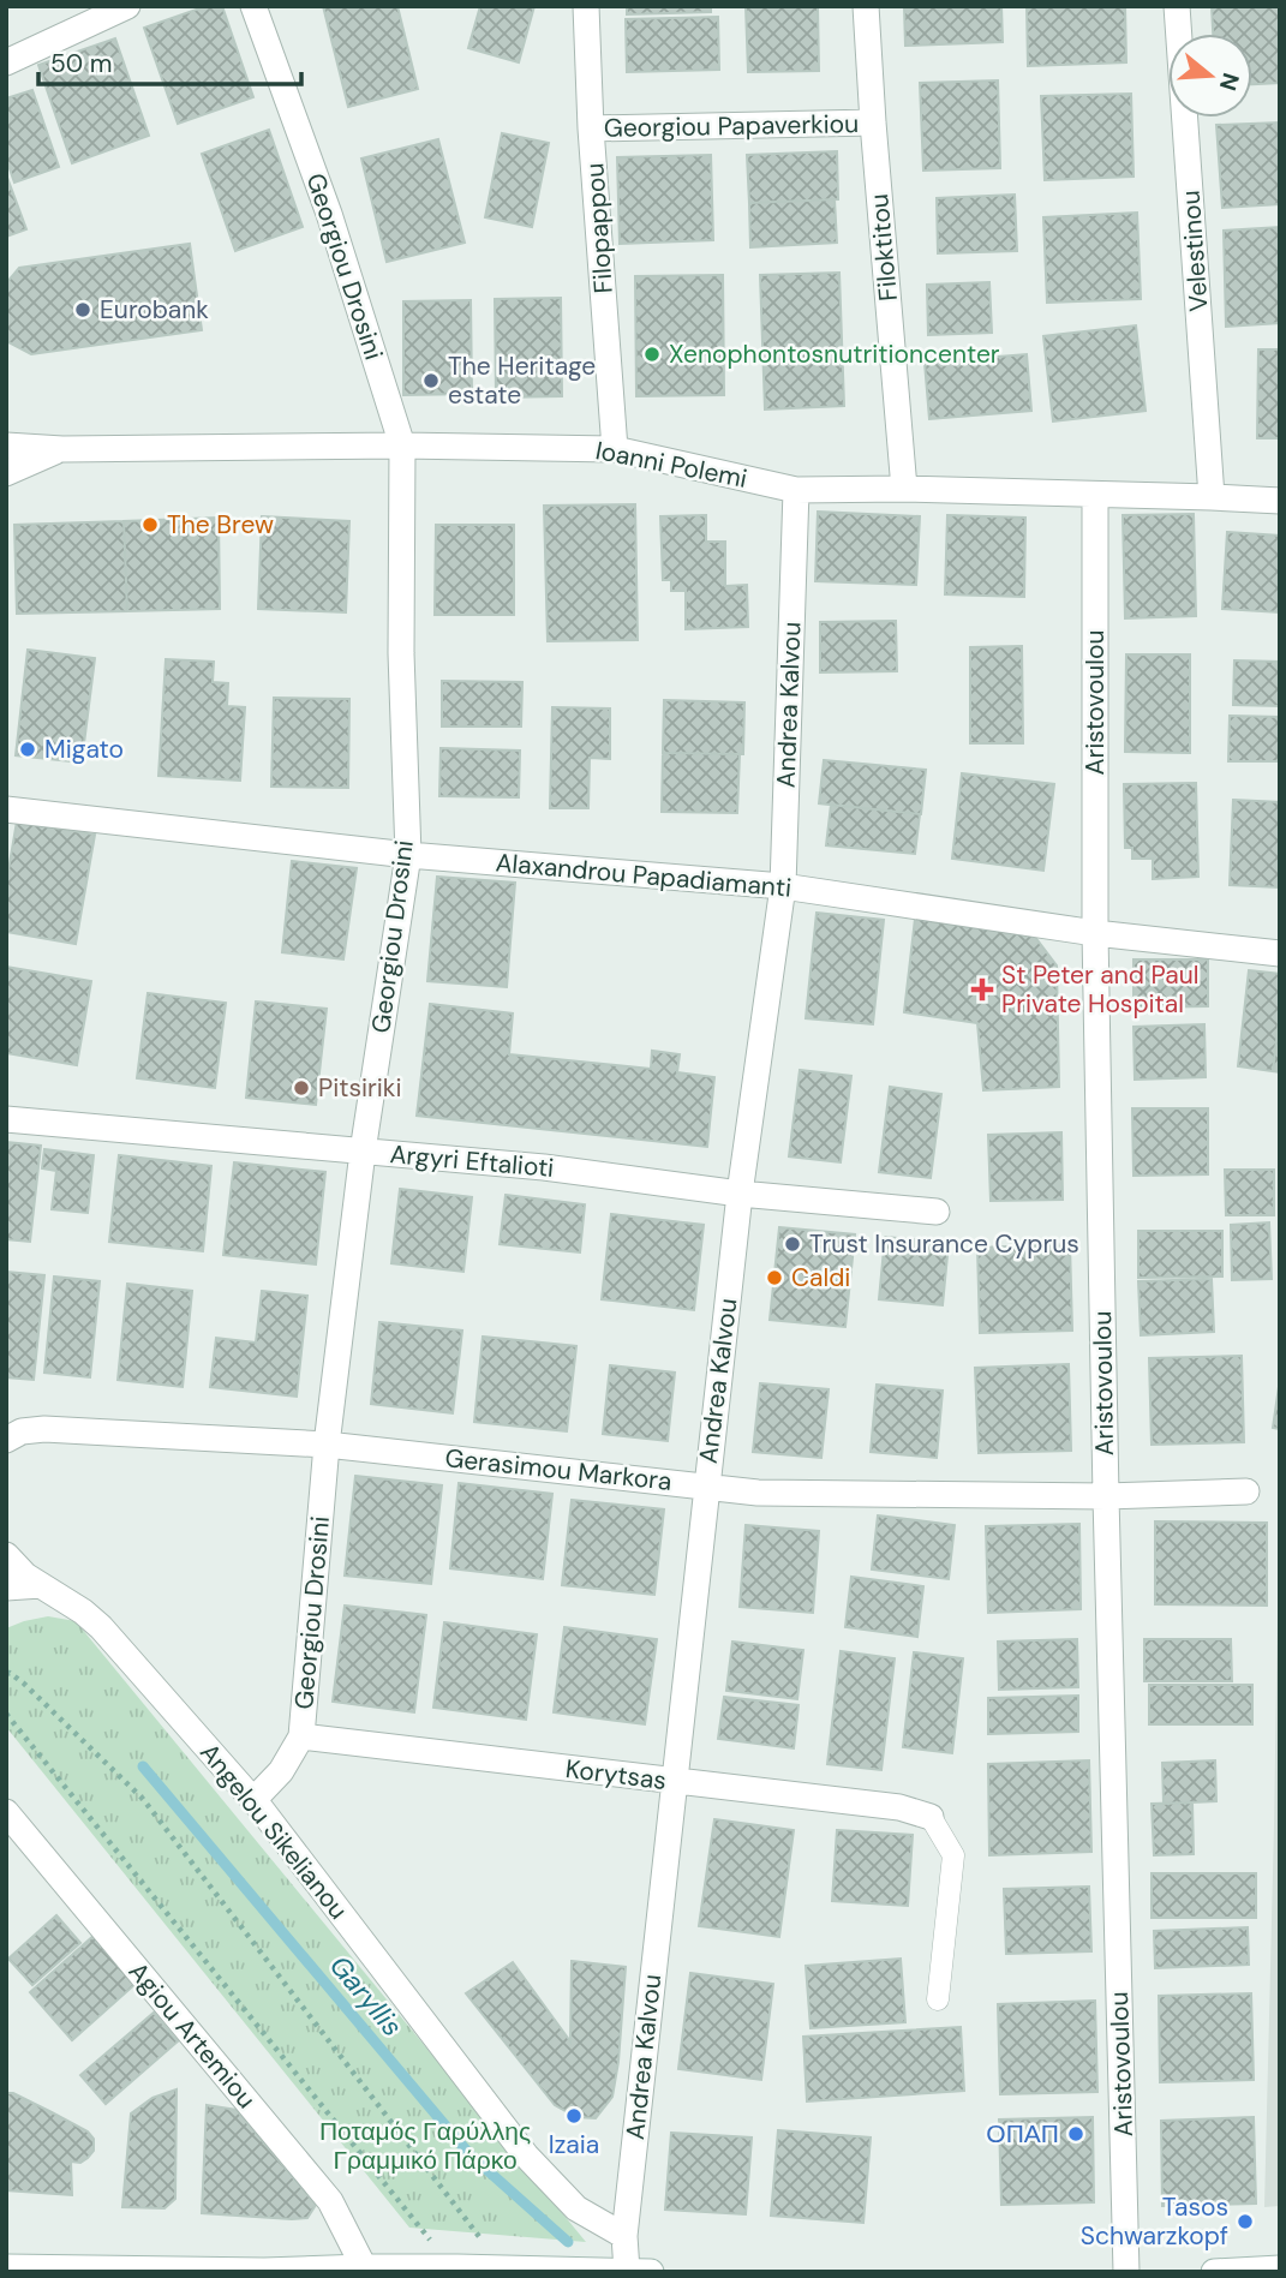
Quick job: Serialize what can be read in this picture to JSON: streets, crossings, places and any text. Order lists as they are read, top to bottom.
{
  "streets": {
    "street": [
      "Georgiou Papaverkiou",
      "Filopappou",
      "Filoktitou",
      "Velestinou",
      "Georgiou Drosini",
      "Ioanni Polemi",
      "Aristovoulou",
      "Andrea Kalvou",
      "Alaxandrou Papadiamanti",
      "Argyri Eftalioti",
      "Gerasimou Markora",
      "Korytsas",
      "Angelou Sikelianou",
      "Agiou Artemiou"
    ]
  },
  "crossings": [
    ["Georgiou Papaverkiou", "Filopappou"],
    ["Georgiou Papaverkiou", "Filoktitou"],
    ["Filopappou", "Ioanni Polemi"],
    ["Filoktitou", "Ioanni Polemi"],
    ["Velestinou", "Ioanni Polemi"],
    ["Georgiou Drosini", "Ioanni Polemi"],
    ["Georgiou Drosini", "Alaxandrou Papadiamanti"],
    ["Georgiou Drosini", "Argyri Eftalioti"],
    ["Georgiou Drosini", "Gerasimou Markora"],
    ["Georgiou Drosini", "Korytsas"],
    ["Ioanni Polemi", "Aristovoulou"],
    ["Ioanni Polemi", "Andrea Kalvou"],
    ["Aristovoulou", "Alaxandrou Papadiamanti"],
    ["Aristovoulou", "Gerasimou Markora"],
    ["Andrea Kalvou", "Alaxandrou Papadiamanti"],
    ["Andrea Kalvou", "Argyri Eftalioti"],
    ["Andrea Kalvou", "Gerasimou Markora"],
    ["Andrea Kalvou", "Korytsas"],
    ["Andrea Kalvou", "Angelou Sikelianou"]
  ],
  "water": ["Garyllis"],
  "parks": ["Ποταμός Γαρύλλης Γραμμικό Πάρκο"],
  "places": {
    "other": [
      "Eurobank",
      "Xenophontosnutritioncenter",
      "The Heritage estate",
      "The Brew",
      "Migato",
      "Pitsiriki",
      "Trust Insurance Cyprus",
      "Caldi",
      "Izaia",
      "ΟΠΑΠ",
      "Tasos Schwarzkopf"
    ],
    "health": ["St Peter and Paul Private Hospital"]
  },
  "scale_bar": "50 m",
  "north": "right"
}
